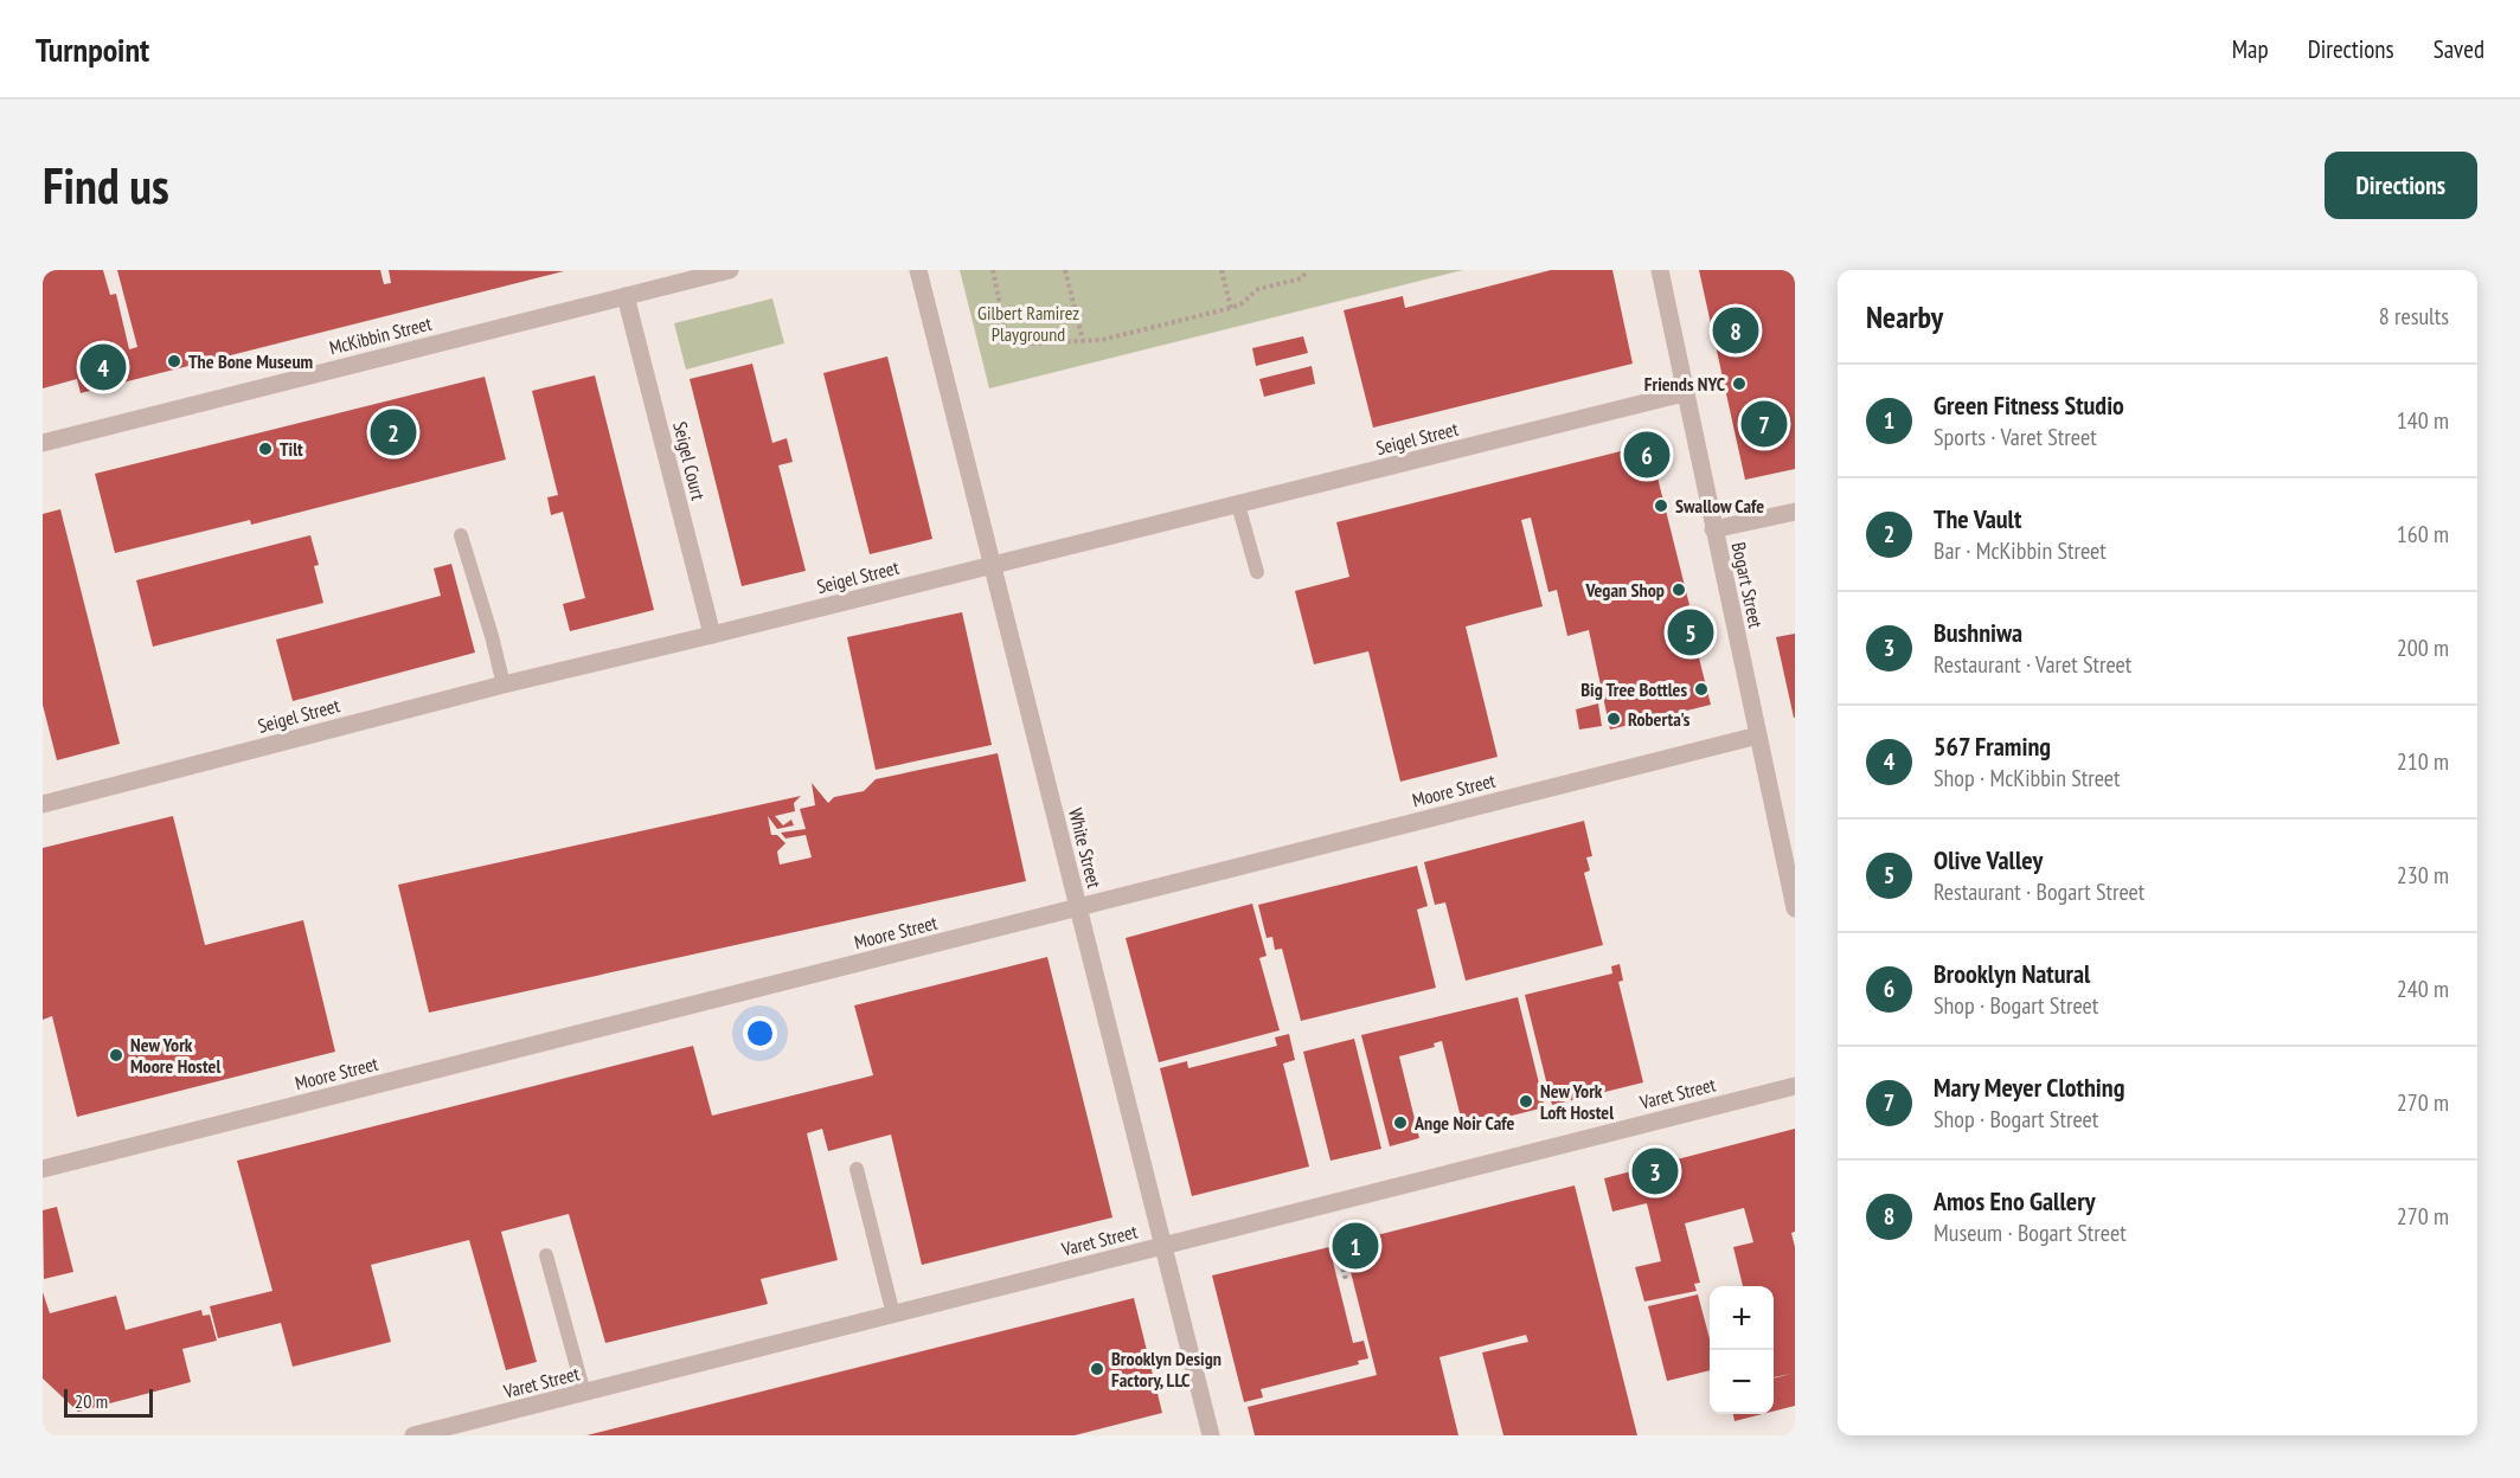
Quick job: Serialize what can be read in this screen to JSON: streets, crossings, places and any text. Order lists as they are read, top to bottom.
{
  "streets": {
    "street": [
      "McKibbin Street",
      "Seigel Street",
      "Seigel Court",
      "Bogart Street",
      "Moore Street",
      "White Street",
      "Varet Street"
    ]
  },
  "crossings": [
    ["McKibbin Street", "Seigel Court"],
    ["Seigel Street", "Seigel Court"],
    ["Seigel Street", "Bogart Street"],
    ["Seigel Street", "White Street"],
    ["Bogart Street", "Moore Street"],
    ["Moore Street", "White Street"],
    ["White Street", "Varet Street"]
  ],
  "parks": ["Gilbert Ramirez Playground"],
  "places": [
    "The Bone Museum",
    "Friends NYC",
    "Tilt",
    "Swallow Cafe",
    "Vegan Shop",
    "Big Tree Bottles",
    "Roberta's",
    "New York Moore Hostel",
    "New York Loft Hostel",
    "Ange Noir Cafe",
    "Brooklyn Design Factory, LLC"
  ],
  "scale_bar": "20 m",
  "page": {
    "header": "Turnpoint",
    "nav": ["Map", "Directions", "Saved"],
    "buttons": "Directions",
    "title": "Find us",
    "heading": ["Nearby", "8 results"],
    "pins": [
      "8",
      "4",
      "7",
      "2",
      "6",
      "5",
      "3",
      "1"
    ],
    "list": [
      {
        "mark": "1",
        "name": "Green Fitness Studio",
        "note": "Sports · Varet Street",
        "value": "140 m"
      },
      {
        "mark": "2",
        "name": "The Vault",
        "note": "Bar · McKibbin Street",
        "value": "160 m"
      },
      {
        "mark": "3",
        "name": "Bushniwa",
        "note": "Restaurant · Varet Street",
        "value": "200 m"
      },
      {
        "mark": "4",
        "name": "567 Framing",
        "note": "Shop · McKibbin Street",
        "value": "210 m"
      },
      {
        "mark": "5",
        "name": "Olive Valley",
        "note": "Restaurant · Bogart Street",
        "value": "230 m"
      },
      {
        "mark": "6",
        "name": "Brooklyn Natural",
        "note": "Shop · Bogart Street",
        "value": "240 m"
      },
      {
        "mark": "7",
        "name": "Mary Meyer Clothing",
        "note": "Shop · Bogart Street",
        "value": "270 m"
      },
      {
        "mark": "8",
        "name": "Amos Eno Gallery",
        "note": "Museum · Bogart Street",
        "value": "270 m"
      }
    ],
    "map_buttons": ["+", "−"],
    "scale": "20 m"
  }
}
